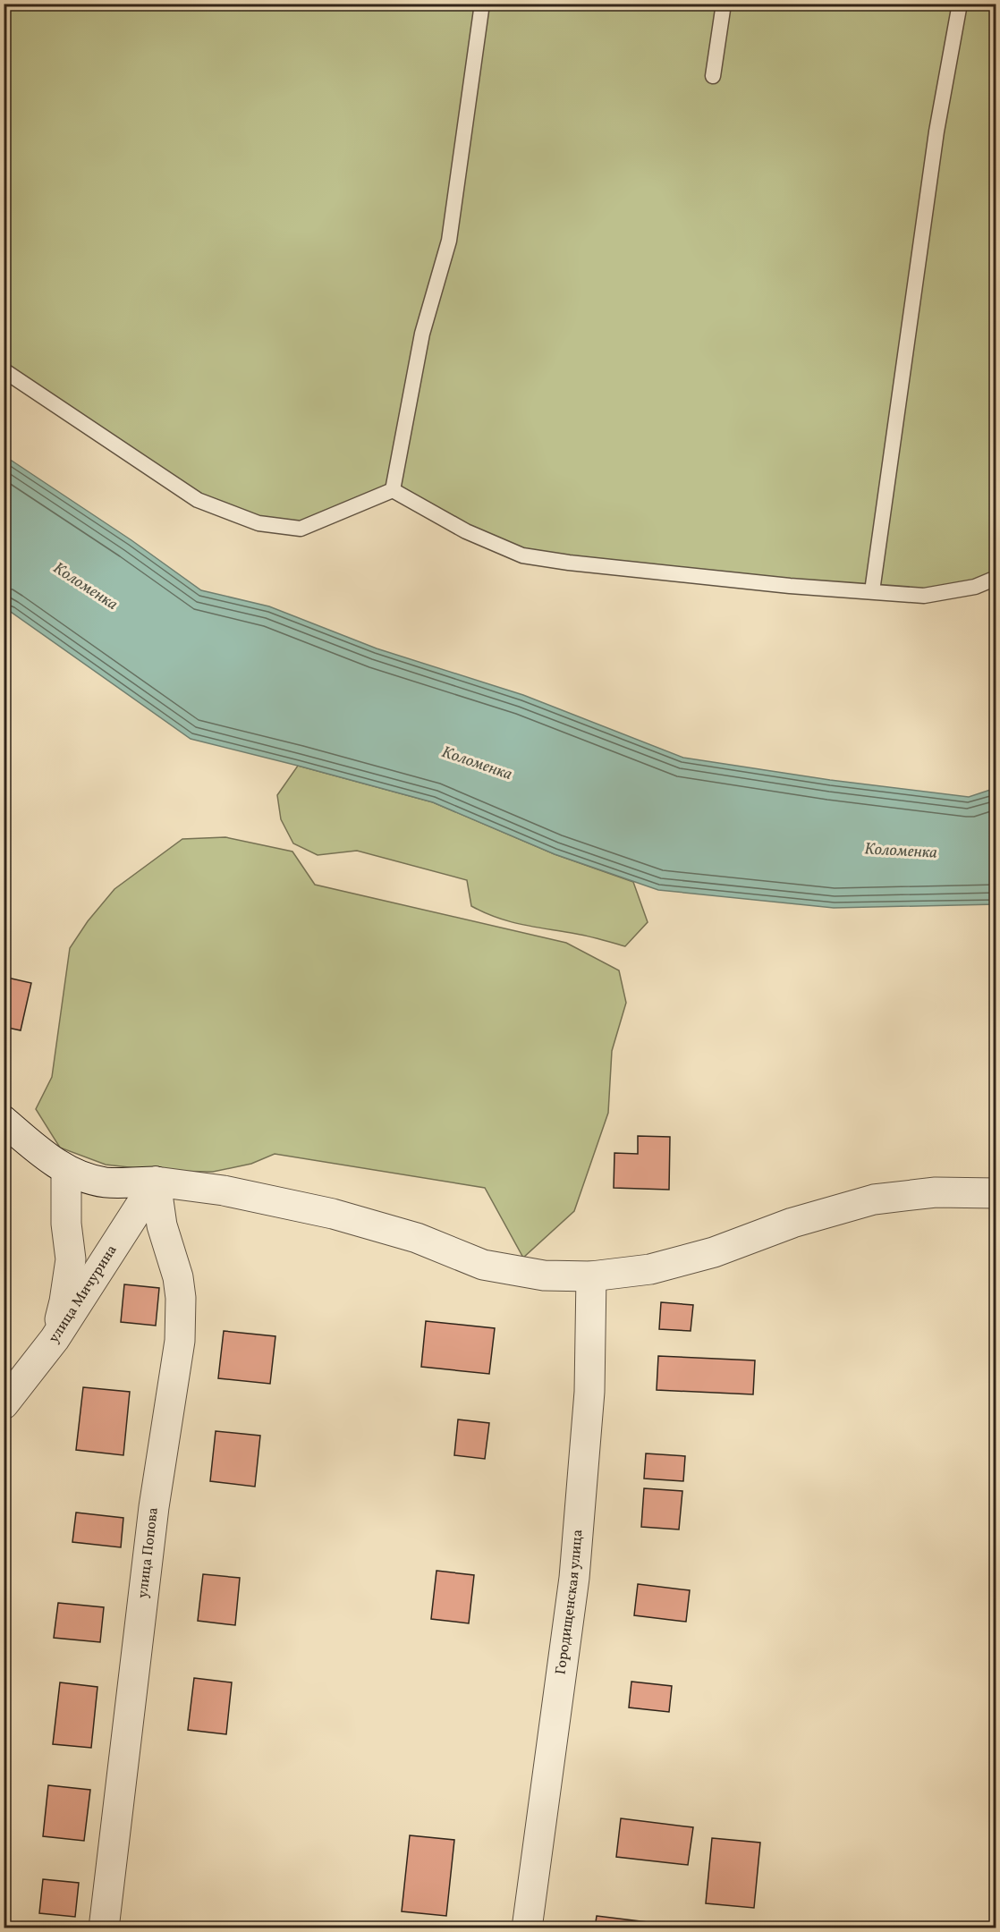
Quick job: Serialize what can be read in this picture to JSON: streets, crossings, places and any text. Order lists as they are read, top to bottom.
{
  "streets": {
    "street": ["улица Мичурина", "улица Попова", "Городищенская улица"]
  },
  "crossings": [
    ["улица Мичурина", "улица Попова"]
  ],
  "water": ["Коломенка"]
}
